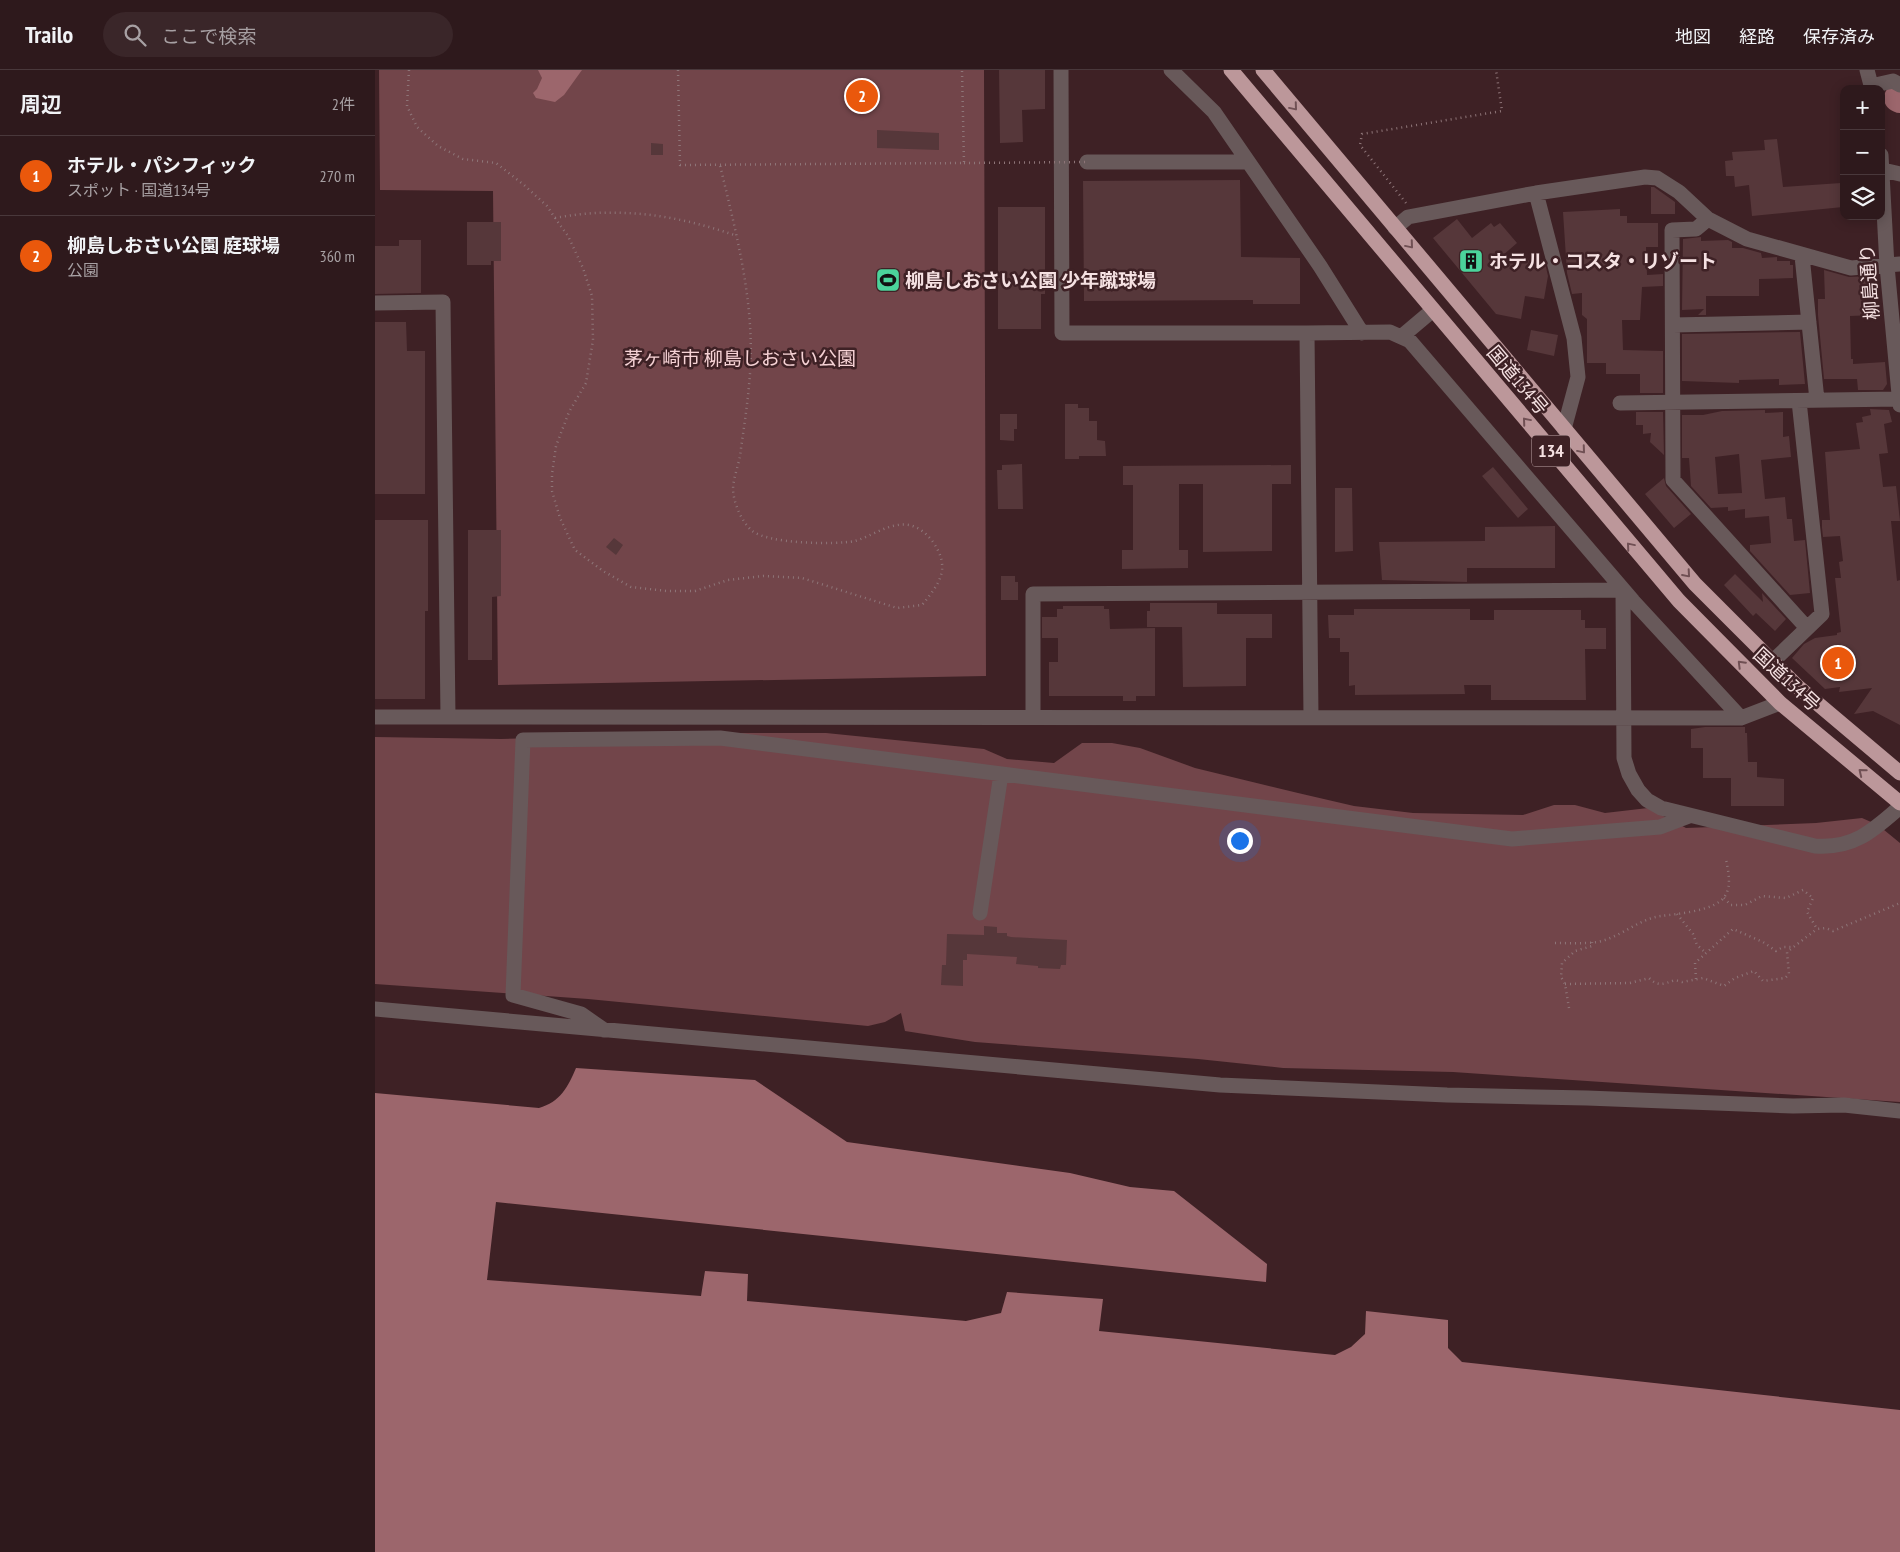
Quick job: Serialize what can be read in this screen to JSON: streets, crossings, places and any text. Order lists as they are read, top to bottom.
{
  "streets": {
    "highway": ["国道134号", "134"],
    "street": ["柳島通り"]
  },
  "parks": ["茅ヶ崎市 柳島しおさい公園"],
  "places": {
    "building": ["ホテル・コスタ・リゾート"],
    "sports": ["柳島しおさい公園 少年蹴球場"]
  },
  "page": {
    "header": "Trailo",
    "search": "ここで検索",
    "nav": ["地図", "経路", "保存済み"],
    "heading": ["周辺", "2件"],
    "pins": ["2", "1"],
    "map_buttons": ["+", "−"],
    "list": [
      {
        "mark": "1",
        "name": "ホテル・パシフィック",
        "note": "スポット · 国道134号",
        "value": "270 m"
      },
      {
        "mark": "2",
        "name": "柳島しおさい公園 庭球場",
        "note": "公園",
        "value": "360 m"
      }
    ]
  }
}
